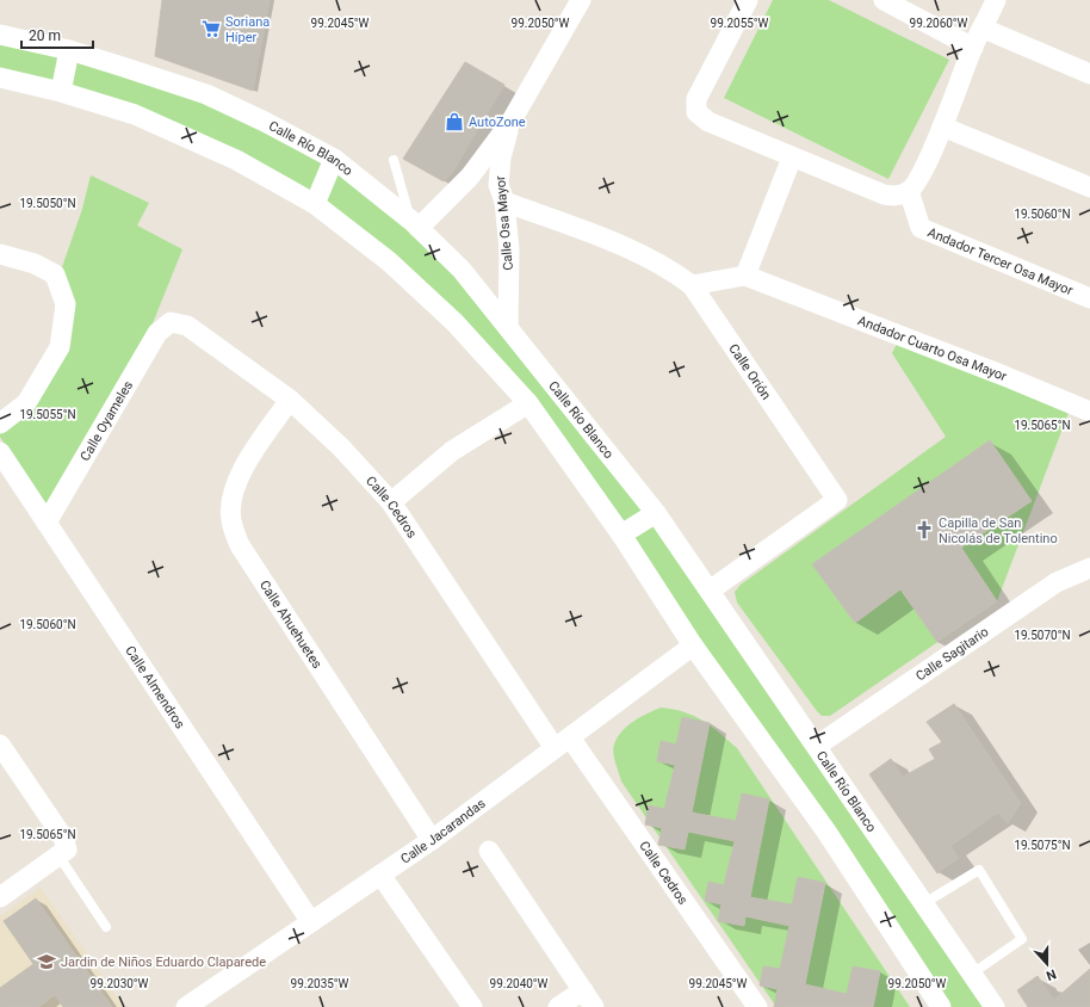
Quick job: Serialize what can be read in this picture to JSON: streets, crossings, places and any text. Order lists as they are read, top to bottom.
{
  "streets": {
    "street": [
      "Calle Río Blanco",
      "Calle Osa Mayor",
      "Andador Tercer Osa Mayor",
      "Andador Cuarto Osa Mayor",
      "Calle Orión",
      "Calle Oyameles",
      "Calle Cedros",
      "Calle Ahuehuetes",
      "Calle Sagitario",
      "Calle Almendros",
      "Calle Jacarandas"
    ]
  },
  "crossings": [
    ["Calle Río Blanco", "Calle Osa Mayor"],
    ["Calle Río Blanco", "Calle Orión"],
    ["Calle Río Blanco", "Calle Sagitario"],
    ["Calle Osa Mayor", "Calle Orión"],
    ["Calle Oyameles", "Calle Cedros"],
    ["Calle Oyameles", "Calle Almendros"],
    ["Calle Cedros", "Calle Ahuehuetes"],
    ["Calle Cedros", "Calle Jacarandas"],
    ["Calle Ahuehuetes", "Calle Jacarandas"],
    ["Calle Almendros", "Calle Jacarandas"]
  ],
  "places": {
    "supermarket": ["Soriana Híper"],
    "shop": ["AutoZone"],
    "church": ["Capilla de San Nicolás de Tolentino"],
    "school or university": ["Jardin de Niños Eduardo Claparede"]
  },
  "scale_bar": "20 m",
  "north": "bottom",
  "coordinates": [
    "99.2045°W",
    "99.2050°W",
    "99.2055°W",
    "99.2060°W",
    "19.5050°N",
    "19.5060°N",
    "19.5055°N",
    "19.5065°N",
    "19.5070°N",
    "19.5075°N",
    "99.2030°W",
    "99.2035°W",
    "99.2040°W"
  ]
}
